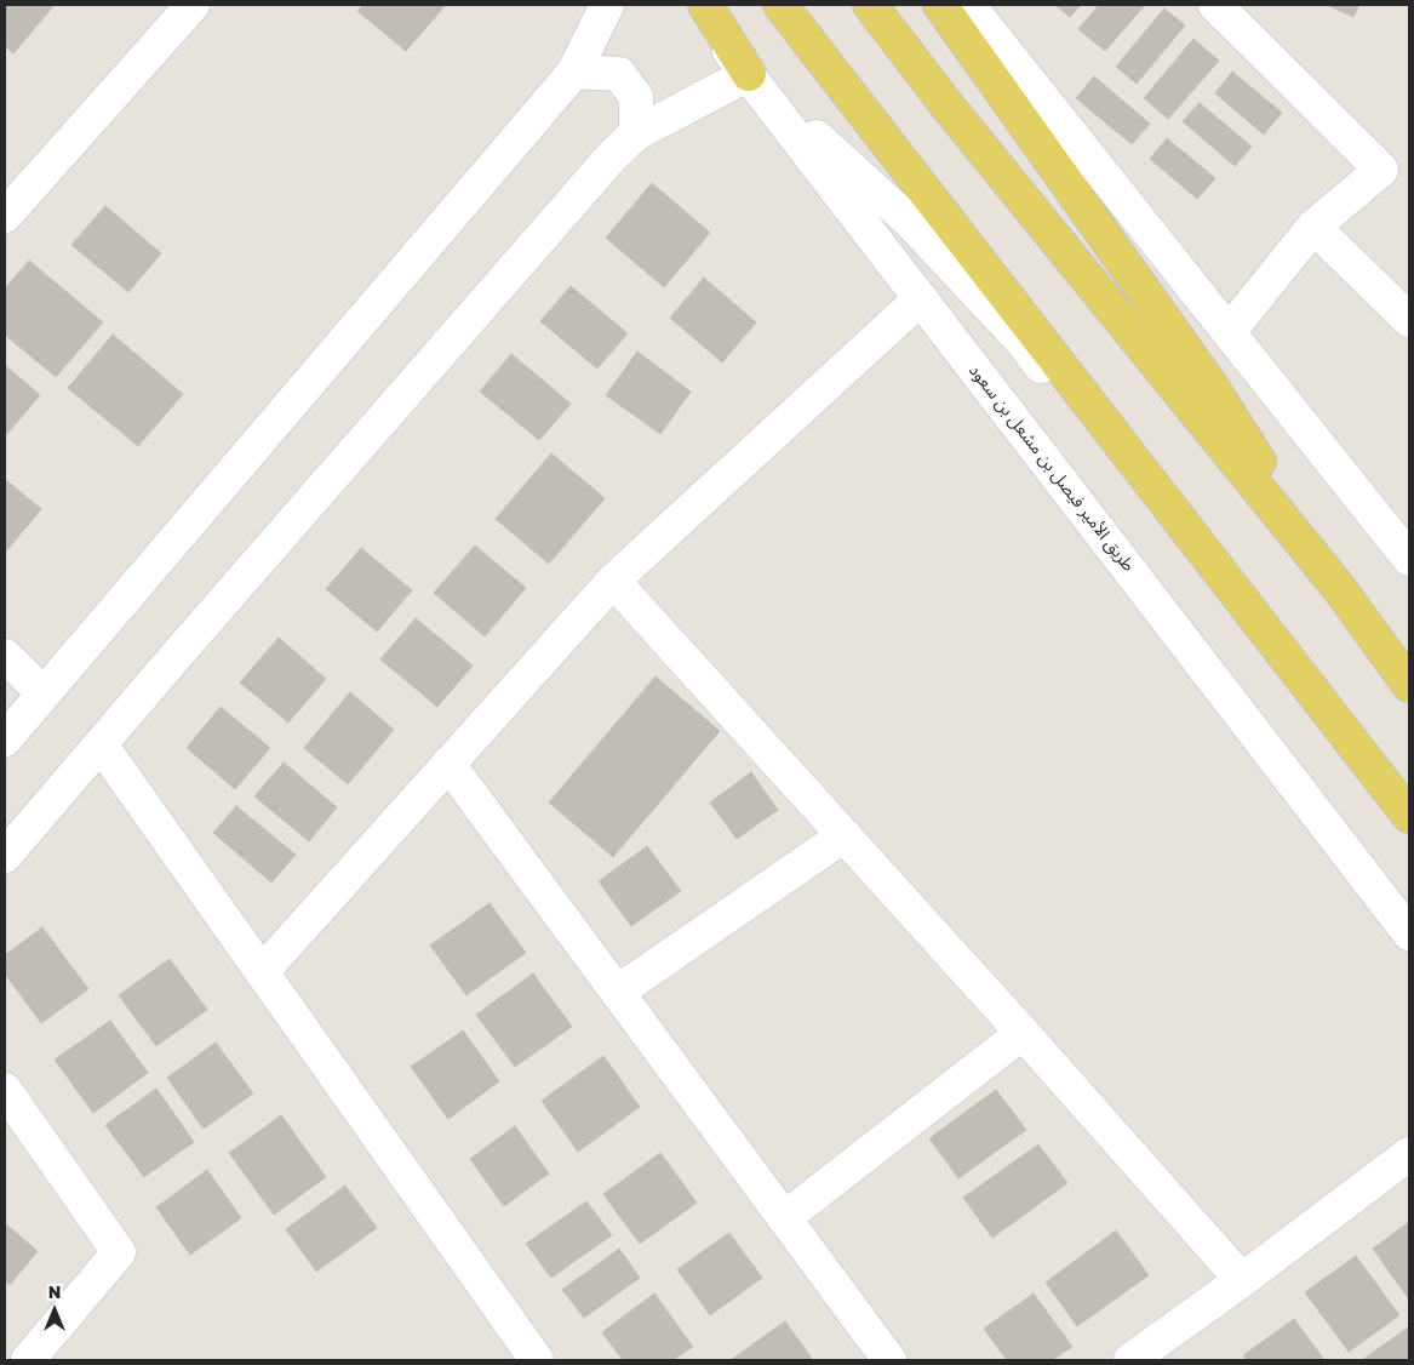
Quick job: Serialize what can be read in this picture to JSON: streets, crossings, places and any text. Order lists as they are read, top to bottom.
{
  "streets": {
    "street": ["طريق الأمير فيصل بن مشعل بن سعود"]
  },
  "north": "top"
}
